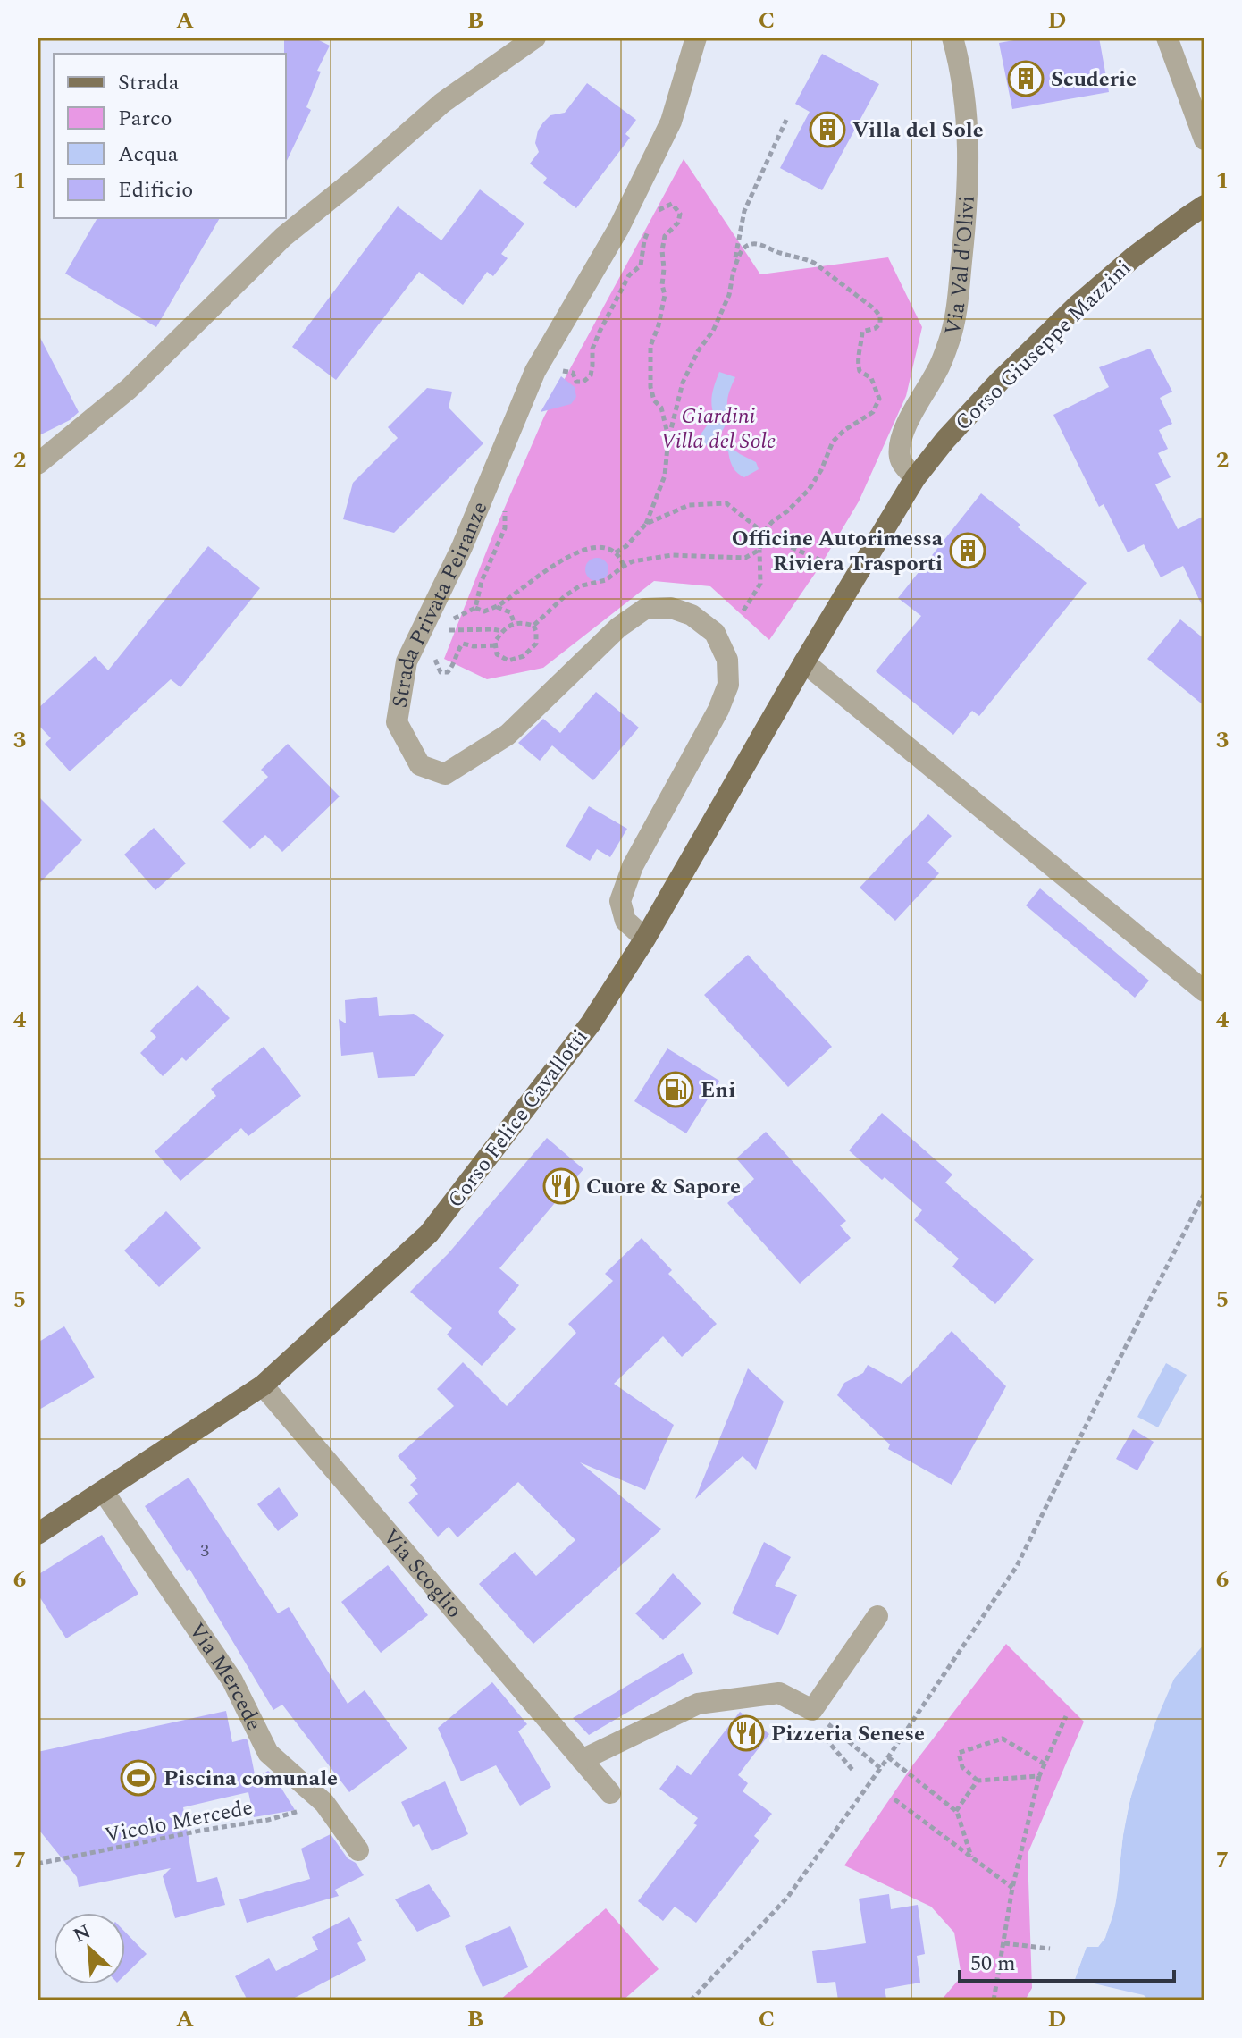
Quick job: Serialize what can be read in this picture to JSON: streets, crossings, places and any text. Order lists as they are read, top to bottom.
{
  "streets": {
    "main road": ["Corso Giuseppe Mazzini", "Corso Felice Cavallotti"],
    "street": [
      "Via Val d'Olivi",
      "Strada Privata Peiranze",
      "Via Scoglio",
      "Via Mercede"
    ],
    "path": ["Vicolo Mercede"]
  },
  "crossings": [
    ["Via Val d'Olivi", "Corso Giuseppe Mazzini"],
    ["Corso Giuseppe Mazzini", "Corso Felice Cavallotti"],
    ["Strada Privata Peiranze", "Corso Felice Cavallotti"],
    ["Corso Felice Cavallotti", "Via Scoglio"],
    ["Corso Felice Cavallotti", "Via Mercede"],
    ["Via Mercede", "Vicolo Mercede"]
  ],
  "parks": ["Giardini Villa del Sole"],
  "places": {
    "building": ["Scuderie", "Villa del Sole", "Officine Autorimessa Riviera Trasporti"],
    "fuel station": ["Eni"],
    "restaurant": ["Cuore & Sapore", "Pizzeria Senese"],
    "sports": ["Piscina comunale"]
  },
  "house_numbers": ["3"],
  "legend": [
    "Strada",
    "Parco",
    "Acqua",
    "Edificio"
  ],
  "scale_bar": "50 m",
  "north": "top left",
  "grid": {
    "columns": [
      "A",
      "B",
      "C",
      "D"
    ],
    "rows": [
      "1",
      "2",
      "3",
      "4",
      "5",
      "6",
      "7"
    ]
  }
}
